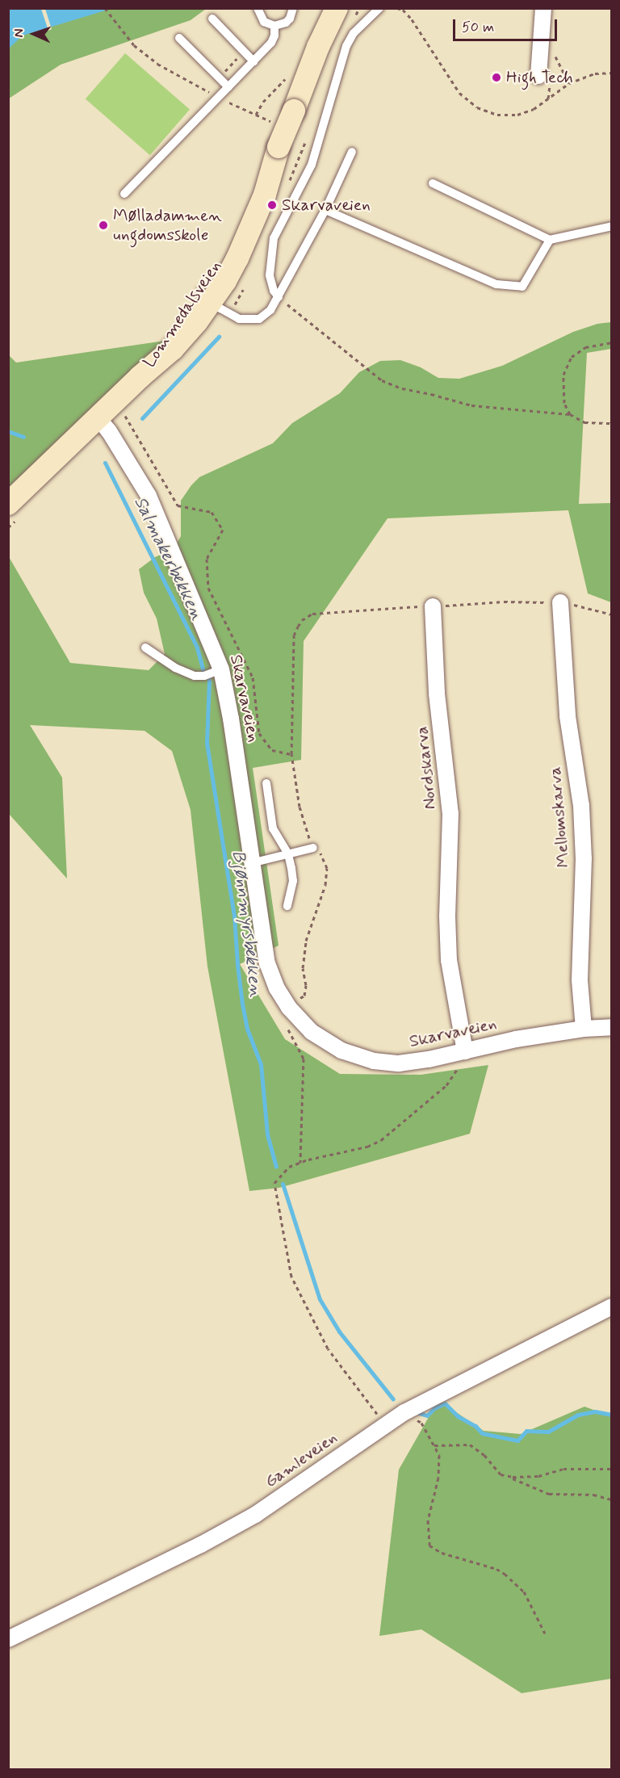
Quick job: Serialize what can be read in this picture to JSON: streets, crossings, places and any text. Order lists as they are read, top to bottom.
{
  "streets": {
    "main road": ["Lommedalsveien"],
    "street": [
      "Skarvaveien",
      "Nordskarva",
      "Mellomskarva",
      "Gamleveien"
    ]
  },
  "crossings": [
    ["Lommedalsveien", "Skarvaveien"],
    ["Skarvaveien", "Nordskarva"],
    ["Skarvaveien", "Mellomskarva"]
  ],
  "water": ["Salmakerbekken", "Bjønnmyrsbekken"],
  "places": ["High Tech", "Skarvaveien", "Mølladammen ungdomsskole"],
  "scale_bar": "50 m",
  "north": "left"
}
